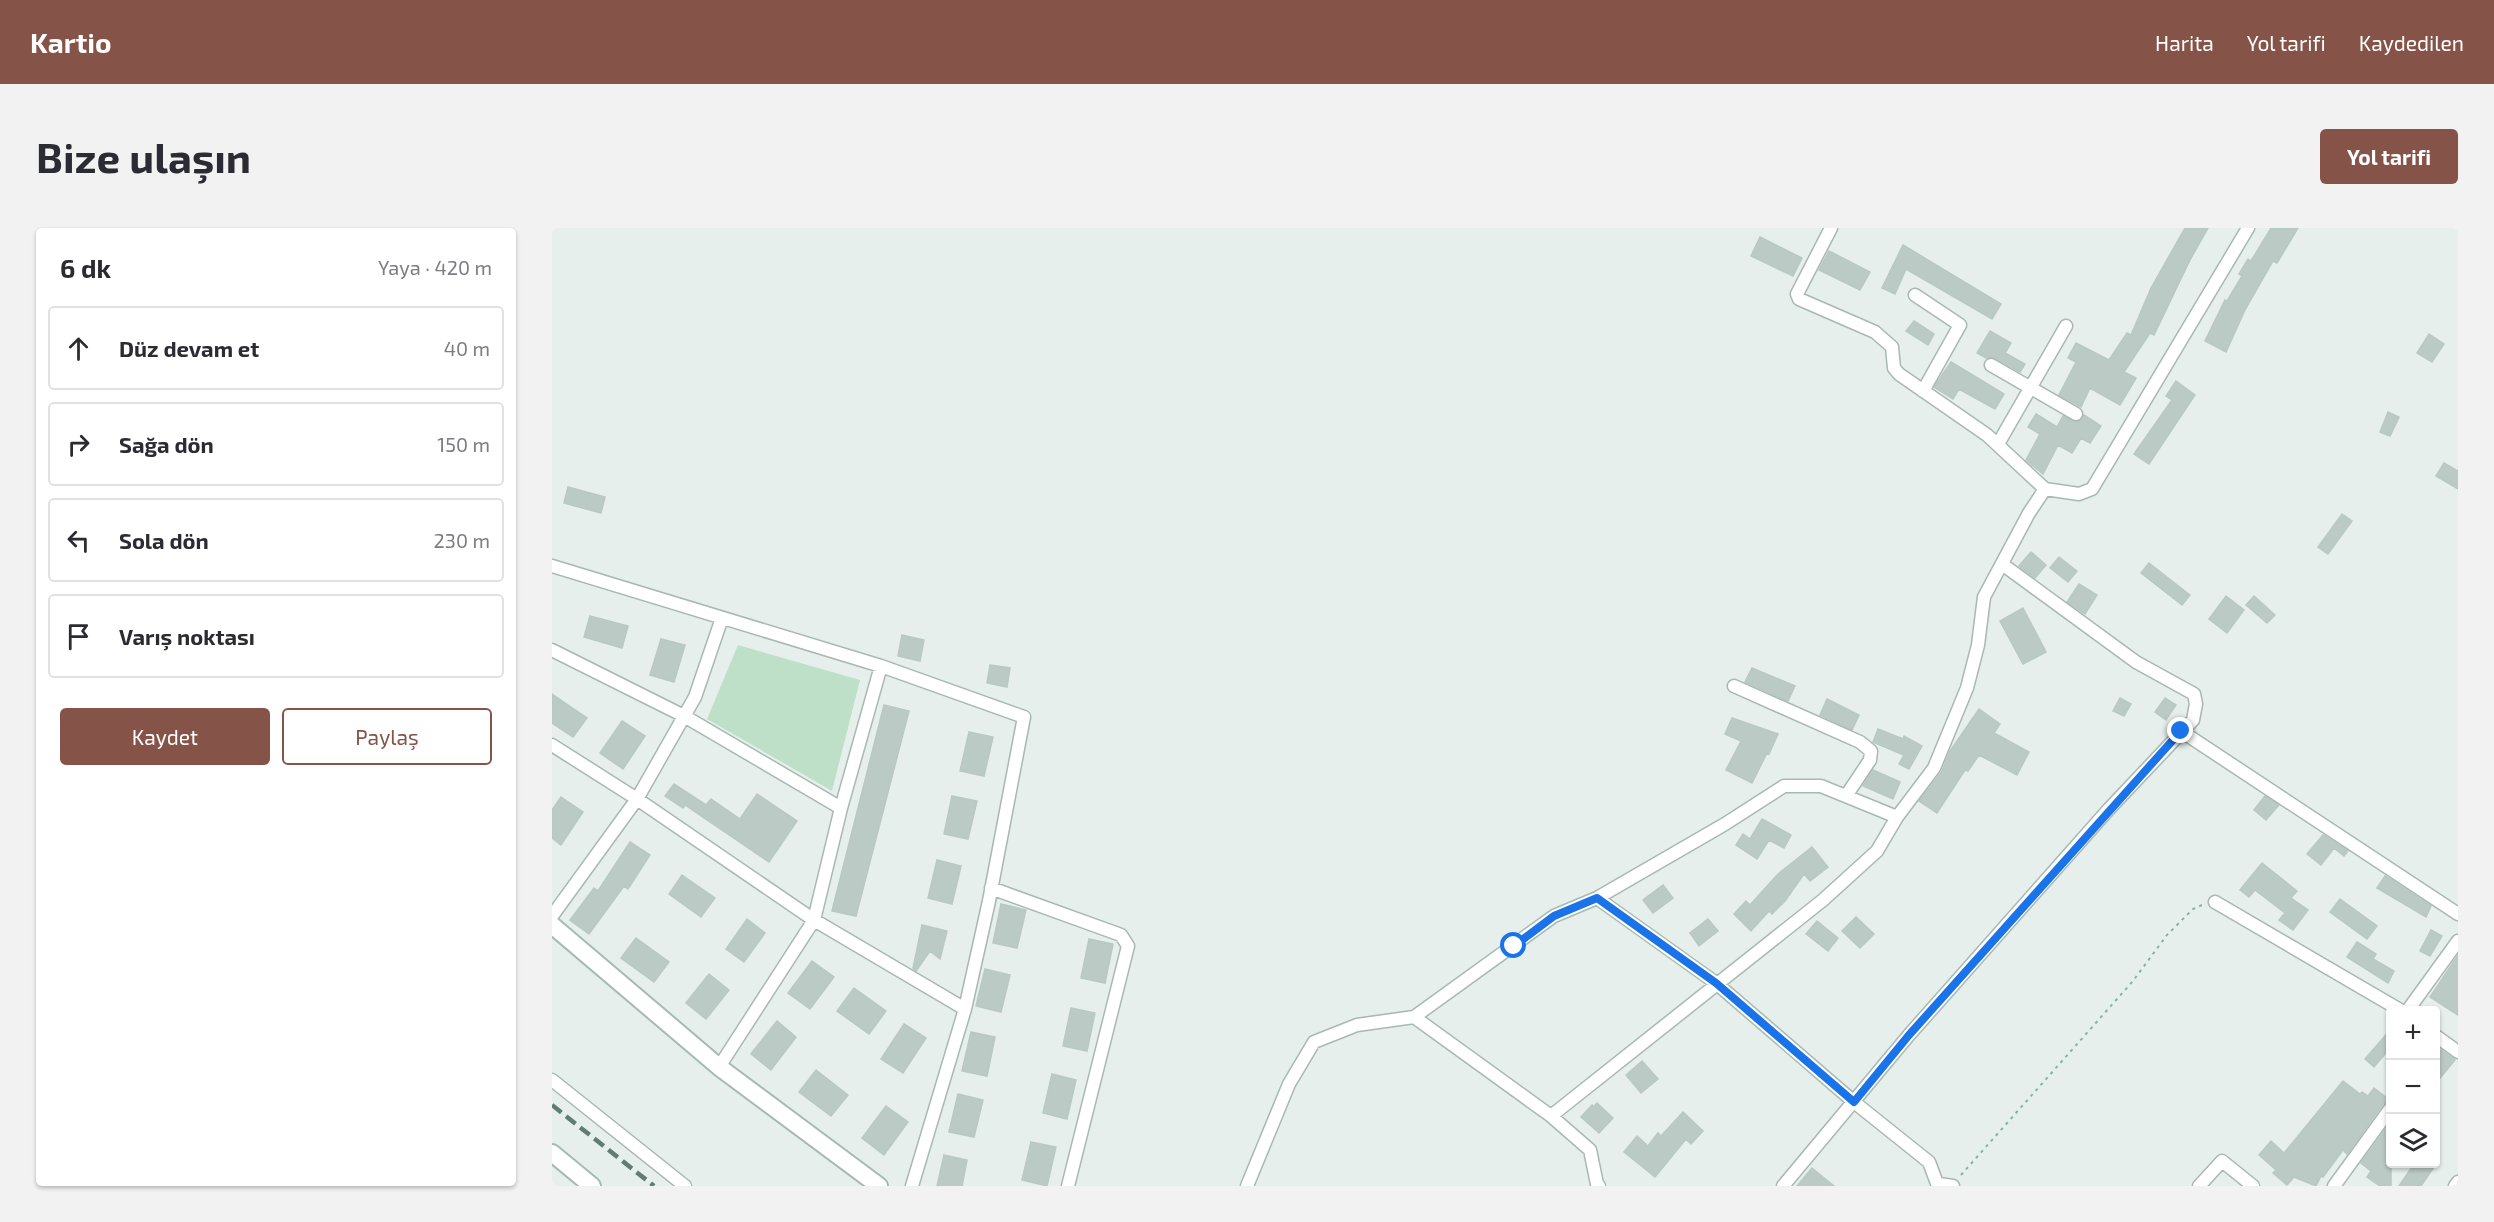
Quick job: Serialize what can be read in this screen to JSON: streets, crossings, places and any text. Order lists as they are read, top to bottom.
{
  "page": {
    "header": "Kartio",
    "nav": ["Harita", "Yol tarifi", "Kaydedilen"],
    "buttons": [
      "Yol tarifi",
      ["Kaydet", "Paylaş"]
    ],
    "title": "Bize ulaşın",
    "heading": ["6 dk", "Yaya · 420 m"],
    "list": [
      ["Düz devam et", "40 m"],
      ["Sağa dön", "150 m"],
      ["Sola dön", "230 m"],
      "Varış noktası"
    ],
    "map_buttons": ["+", "−"]
  }
}
